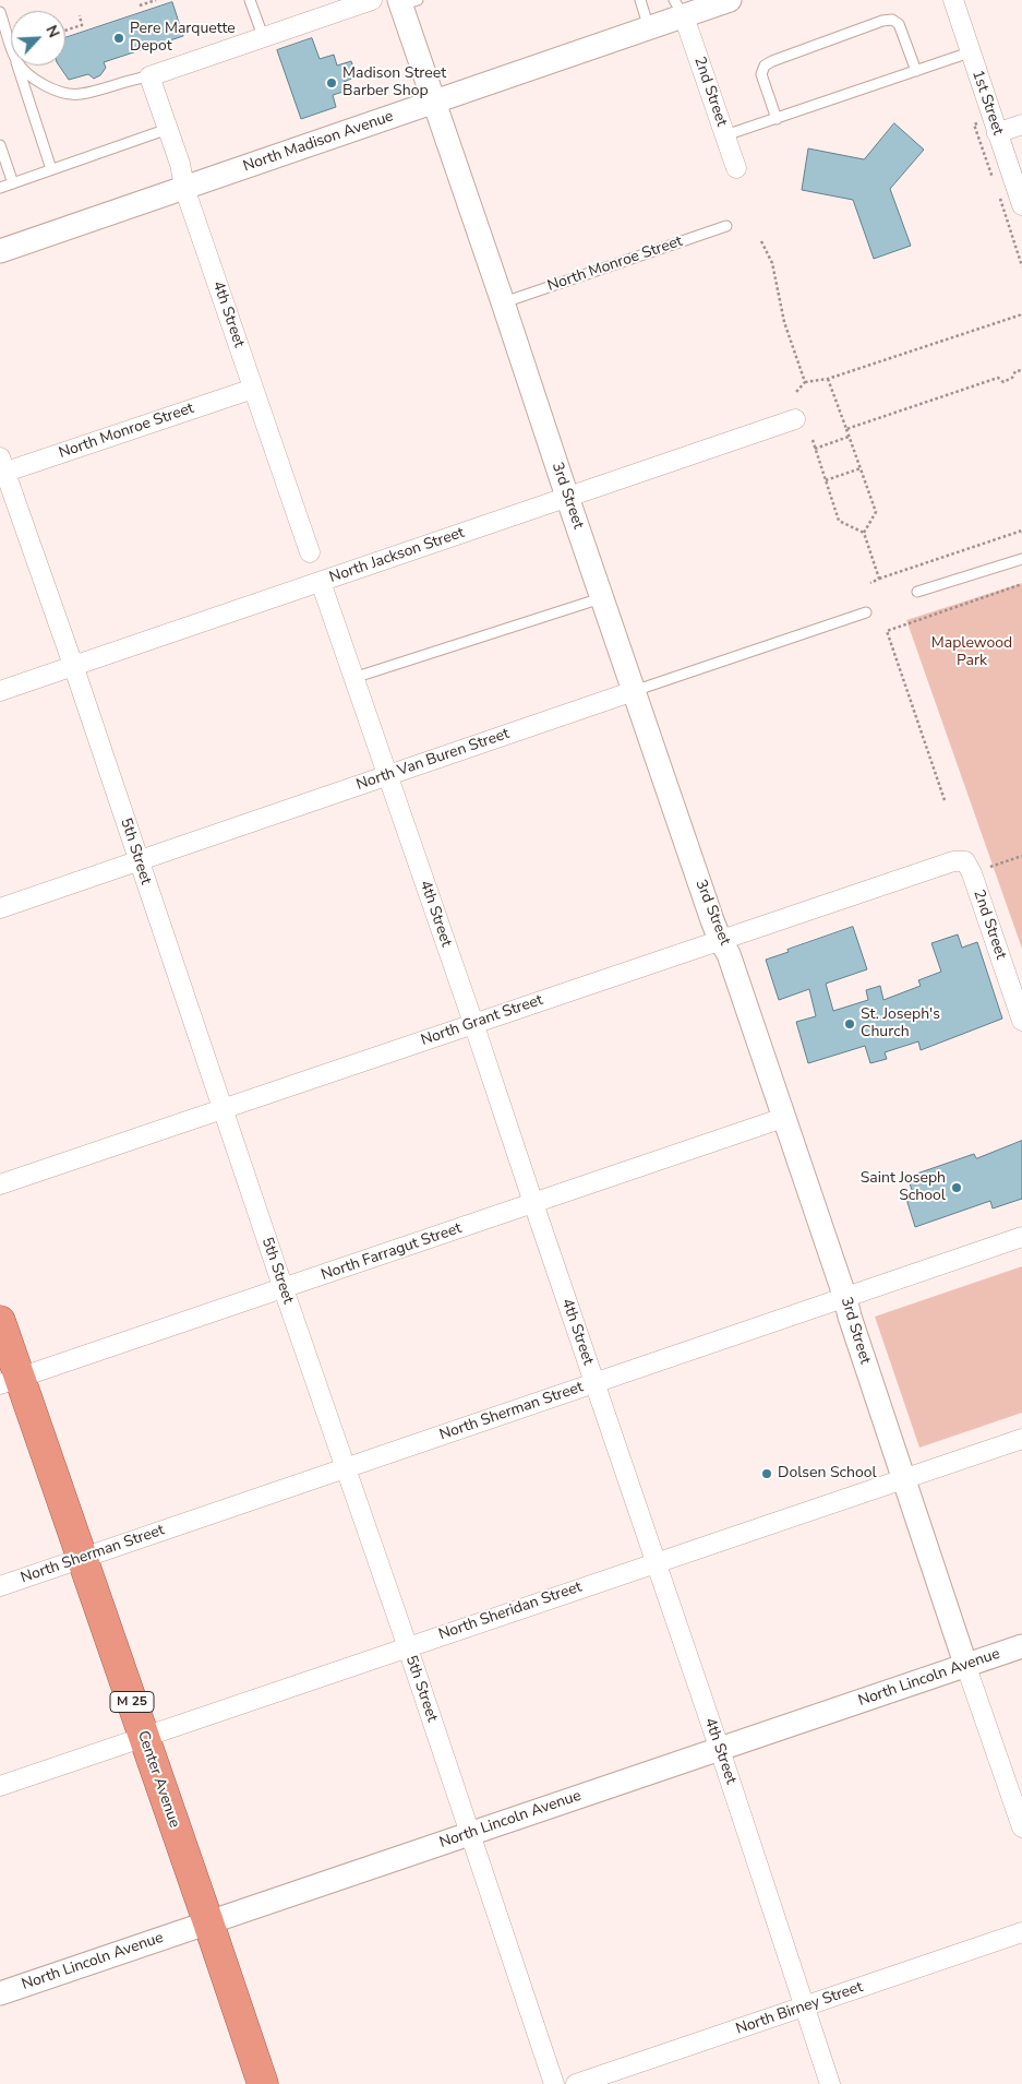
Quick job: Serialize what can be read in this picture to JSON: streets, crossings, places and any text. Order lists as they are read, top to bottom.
{
  "streets": {
    "highway": ["M 25", "Center Avenue"],
    "street": [
      "2nd Street",
      "1st Street",
      "North Madison Avenue",
      "North Monroe Street",
      "4th Street",
      "3rd Street",
      "North Jackson Street",
      "North Van Buren Street",
      "5th Street",
      "North Grant Street",
      "North Farragut Street",
      "North Sherman Street",
      "North Sheridan Street",
      "North Lincoln Avenue",
      "North Birney Street"
    ]
  },
  "crossings": [
    ["2nd Street", "North Madison Avenue"],
    ["2nd Street", "North Grant Street"],
    ["North Madison Avenue", "4th Street"],
    ["North Madison Avenue", "3rd Street"],
    ["North Monroe Street", "4th Street"],
    ["North Monroe Street", "3rd Street"],
    ["North Monroe Street", "5th Street"],
    ["4th Street", "North Jackson Street"],
    ["4th Street", "North Van Buren Street"],
    ["4th Street", "North Grant Street"],
    ["4th Street", "North Farragut Street"],
    ["4th Street", "North Sherman Street"],
    ["4th Street", "North Sheridan Street"],
    ["4th Street", "North Lincoln Avenue"],
    ["4th Street", "North Birney Street"],
    ["3rd Street", "North Jackson Street"],
    ["3rd Street", "North Van Buren Street"],
    ["3rd Street", "North Grant Street"],
    ["3rd Street", "North Farragut Street"],
    ["3rd Street", "North Sherman Street"],
    ["3rd Street", "North Sheridan Street"],
    ["3rd Street", "North Lincoln Avenue"],
    ["North Jackson Street", "5th Street"],
    ["North Van Buren Street", "5th Street"],
    ["5th Street", "North Grant Street"],
    ["5th Street", "North Farragut Street"],
    ["5th Street", "North Sherman Street"],
    ["5th Street", "North Sheridan Street"],
    ["5th Street", "North Lincoln Avenue"],
    ["North Farragut Street", "Center Avenue"],
    ["North Sherman Street", "Center Avenue"],
    ["North Sheridan Street", "Center Avenue"],
    ["North Lincoln Avenue", "Center Avenue"]
  ],
  "parks": ["Maplewood Park"],
  "places": [
    "Pere Marquette Depot",
    "Madison Street Barber Shop",
    "St. Joseph's Church",
    "Saint Joseph School",
    "Dolsen School"
  ],
  "north": "top right"
}
